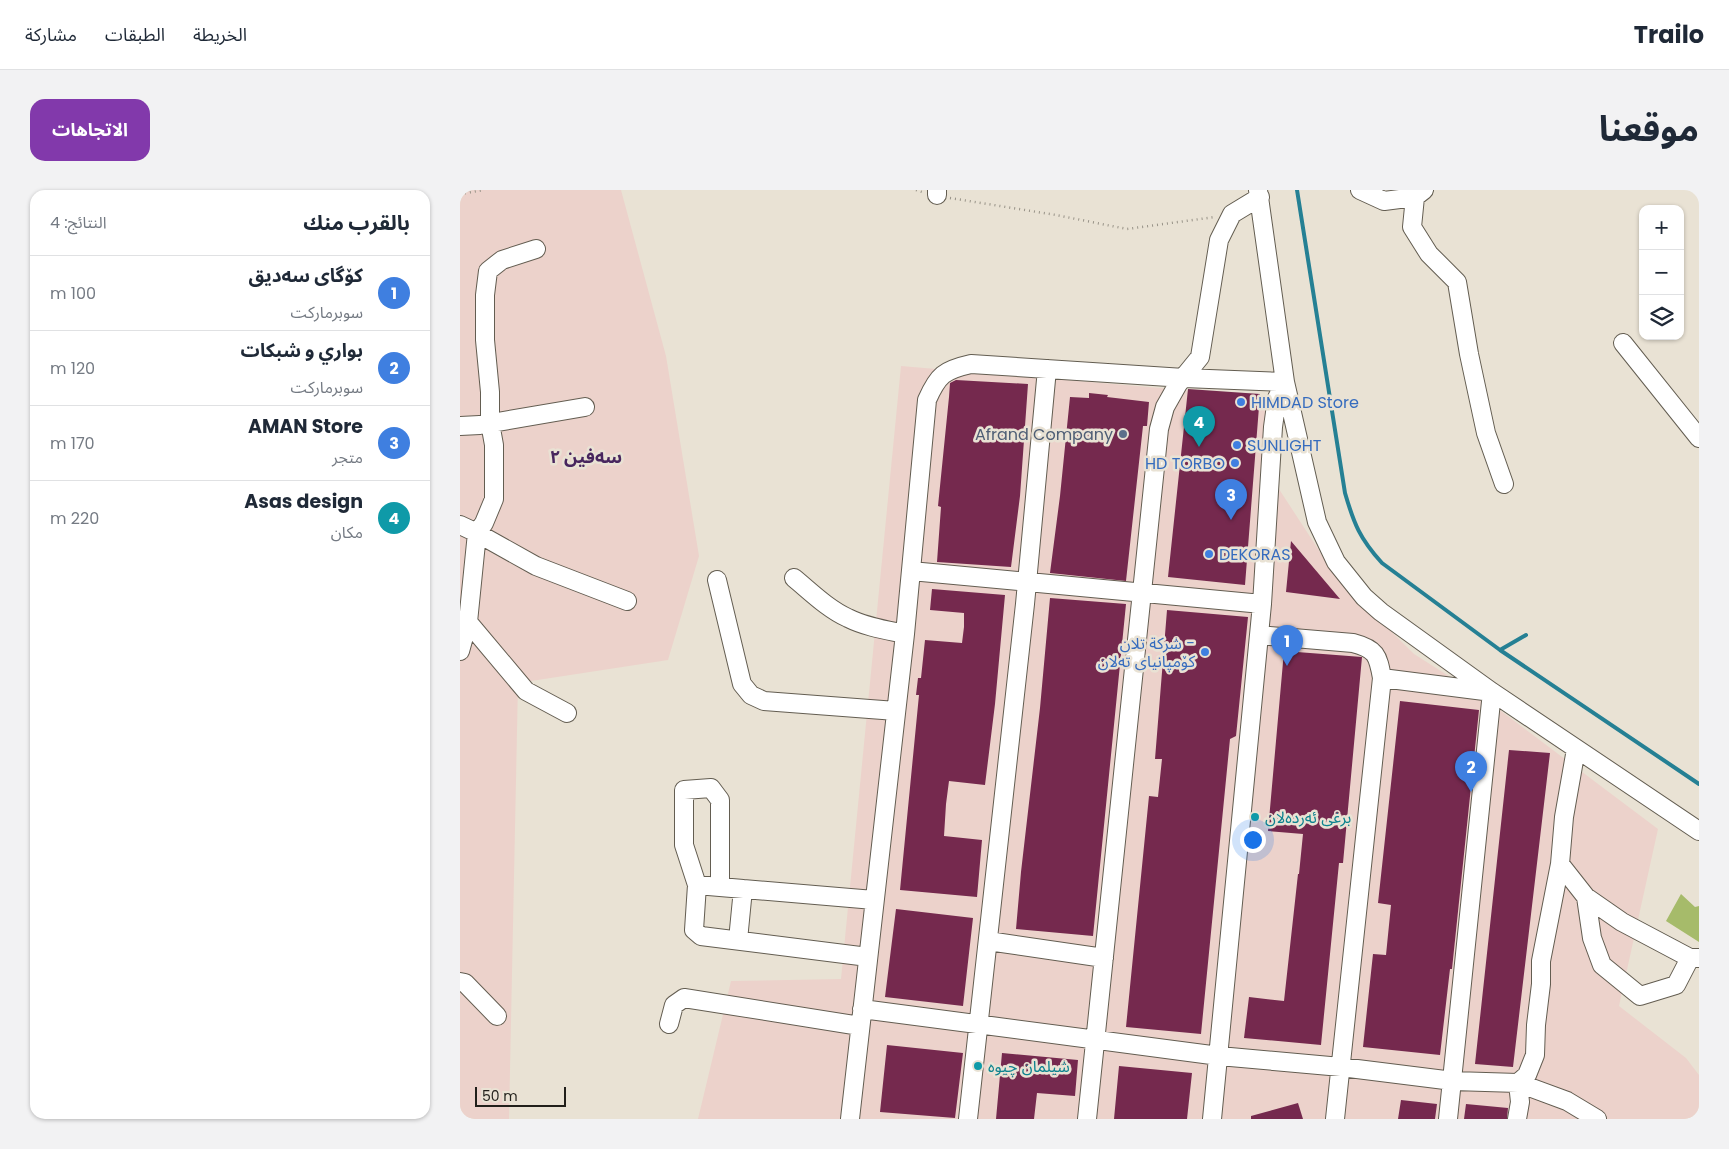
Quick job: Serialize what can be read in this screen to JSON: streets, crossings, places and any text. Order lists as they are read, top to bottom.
{
  "districts": ["سەفین ٢"],
  "places": [
    "HIMDAD Store",
    "Afrand Company",
    "SUNLIGHT",
    "HD TORBO",
    "DEKORAS",
    "شركة تلان - کۆمپانیای تەلان",
    "برغی ئەردەلان",
    "شيلمان چیوه"
  ],
  "scale_bar": "50 m",
  "page": {
    "header": "Trailo",
    "nav": ["الخريطة", "الطبقات", "مشاركة"],
    "title": "موقعنا",
    "buttons": "الاتجاهات",
    "heading": ["بالقرب منك", "النتائج: 4"],
    "map_buttons": ["+", "−"],
    "list": [
      {
        "mark": "1",
        "name": "کۆگای سەدیق",
        "note": "سوبرماركت",
        "value": "100 m"
      },
      {
        "mark": "2",
        "name": "بواري و شبكات",
        "note": "سوبرماركت",
        "value": "120 m"
      },
      {
        "mark": "3",
        "name": "AMAN Store",
        "note": "متجر",
        "value": "170 m"
      },
      {
        "mark": "4",
        "name": "Asas design",
        "note": "مكان",
        "value": "220 m"
      }
    ],
    "pins": [
      "4",
      "3",
      "1",
      "2"
    ],
    "scale": "50 m"
  }
}
